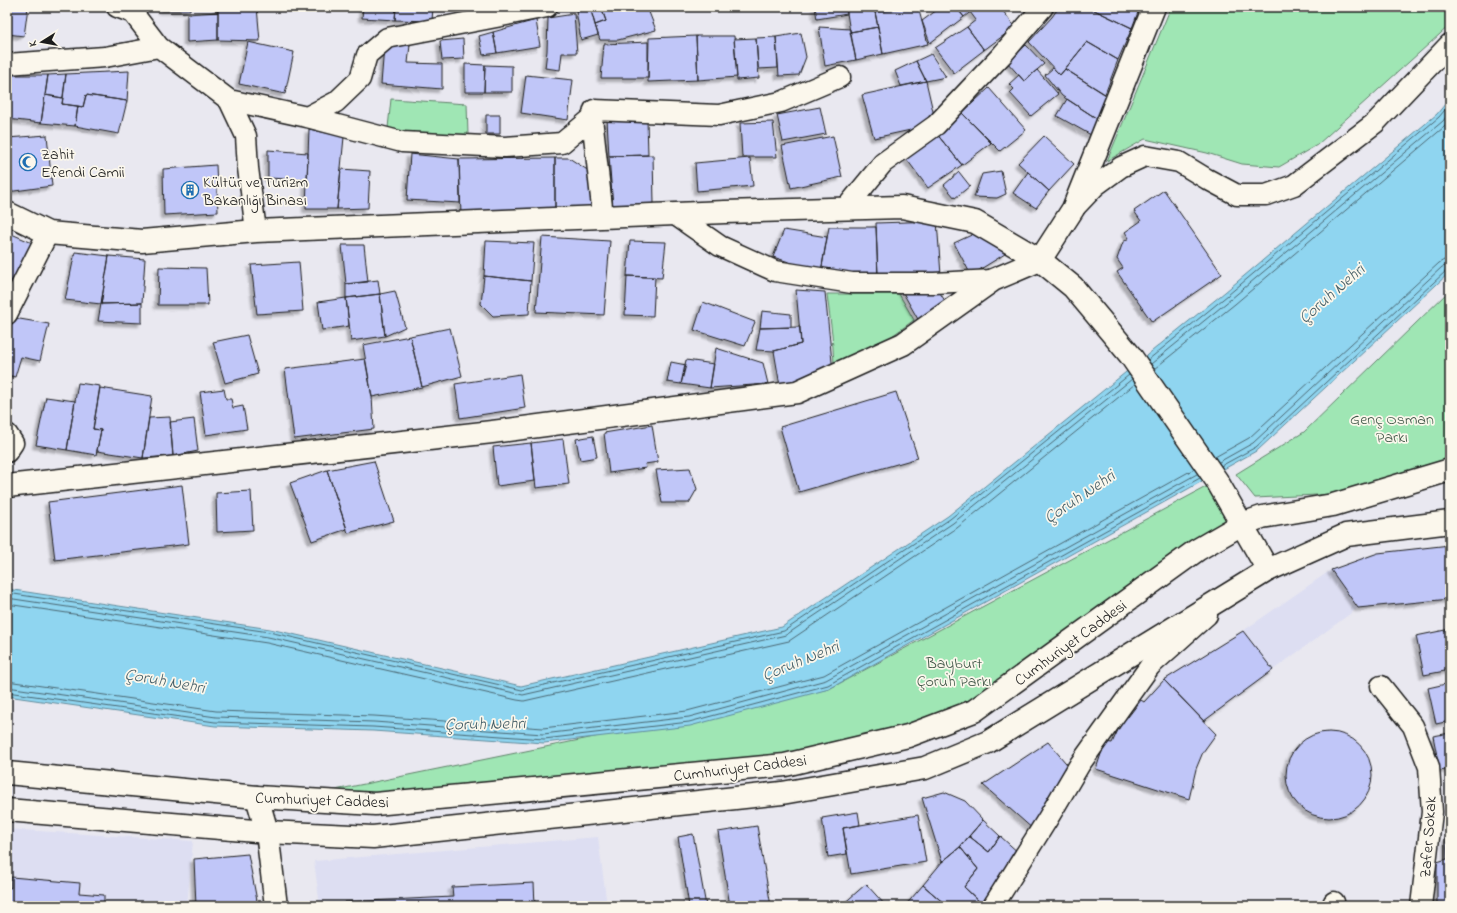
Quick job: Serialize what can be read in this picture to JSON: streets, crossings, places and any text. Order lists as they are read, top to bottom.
{
  "streets": {
    "main road": ["Cumhuriyet Caddesi"],
    "street": ["Zafer Sokak"]
  },
  "water": ["Çoruh Nehri"],
  "parks": ["Genç Osman Parkı", "Bayburt Çoruh Parkı"],
  "places": {
    "mosque": ["Zahit Efendi Camii"],
    "building": ["Kültür ve Turizm Bakanlığı Binası"]
  },
  "north": "left"
}
